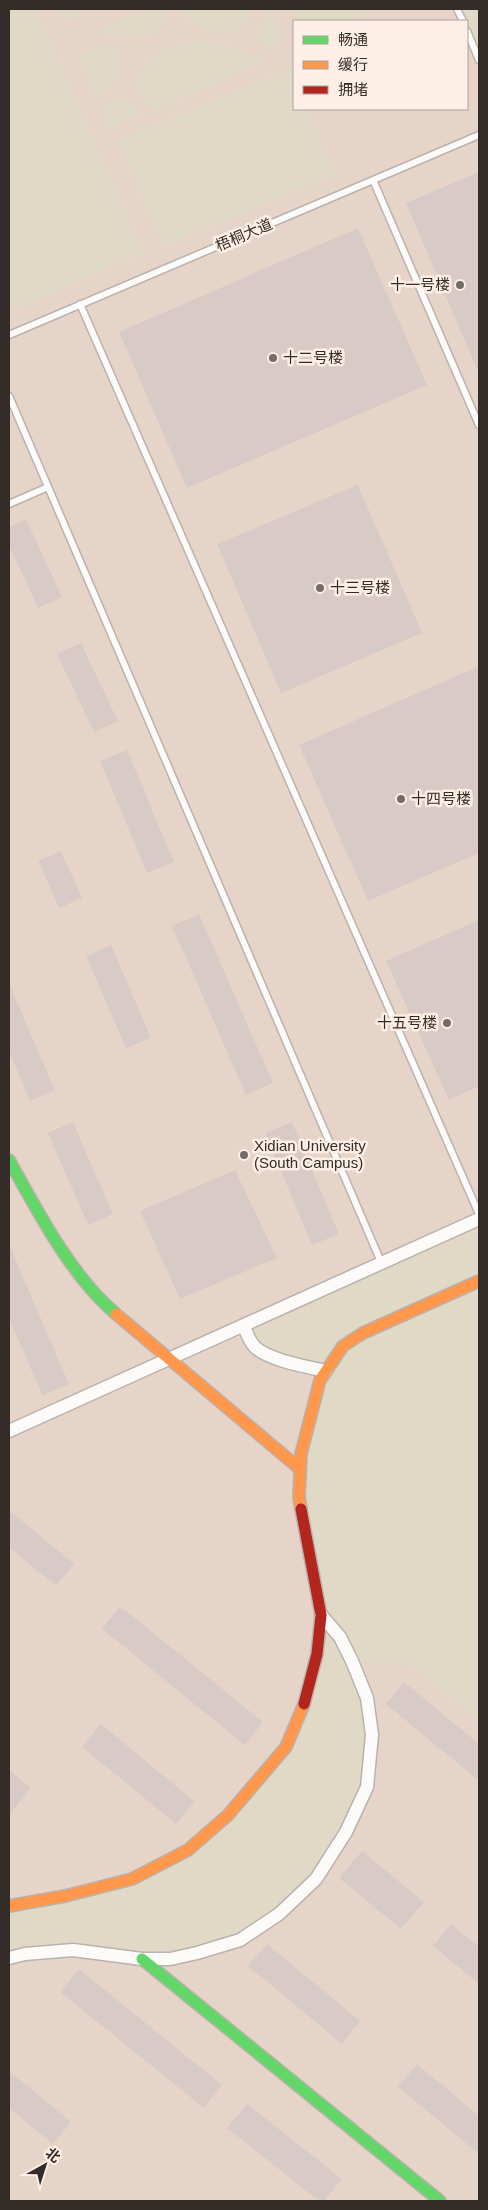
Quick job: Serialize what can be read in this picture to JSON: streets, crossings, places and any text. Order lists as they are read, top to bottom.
{
  "streets": {
    "lane": ["梧桐大道"]
  },
  "places": [
    "十一号楼",
    "十二号楼",
    "十三号楼",
    "十四号楼",
    "十五号楼",
    "Xidian University (South Campus)"
  ],
  "legend": ["畅通", "缓行", "拥堵"],
  "north": "top right"
}
